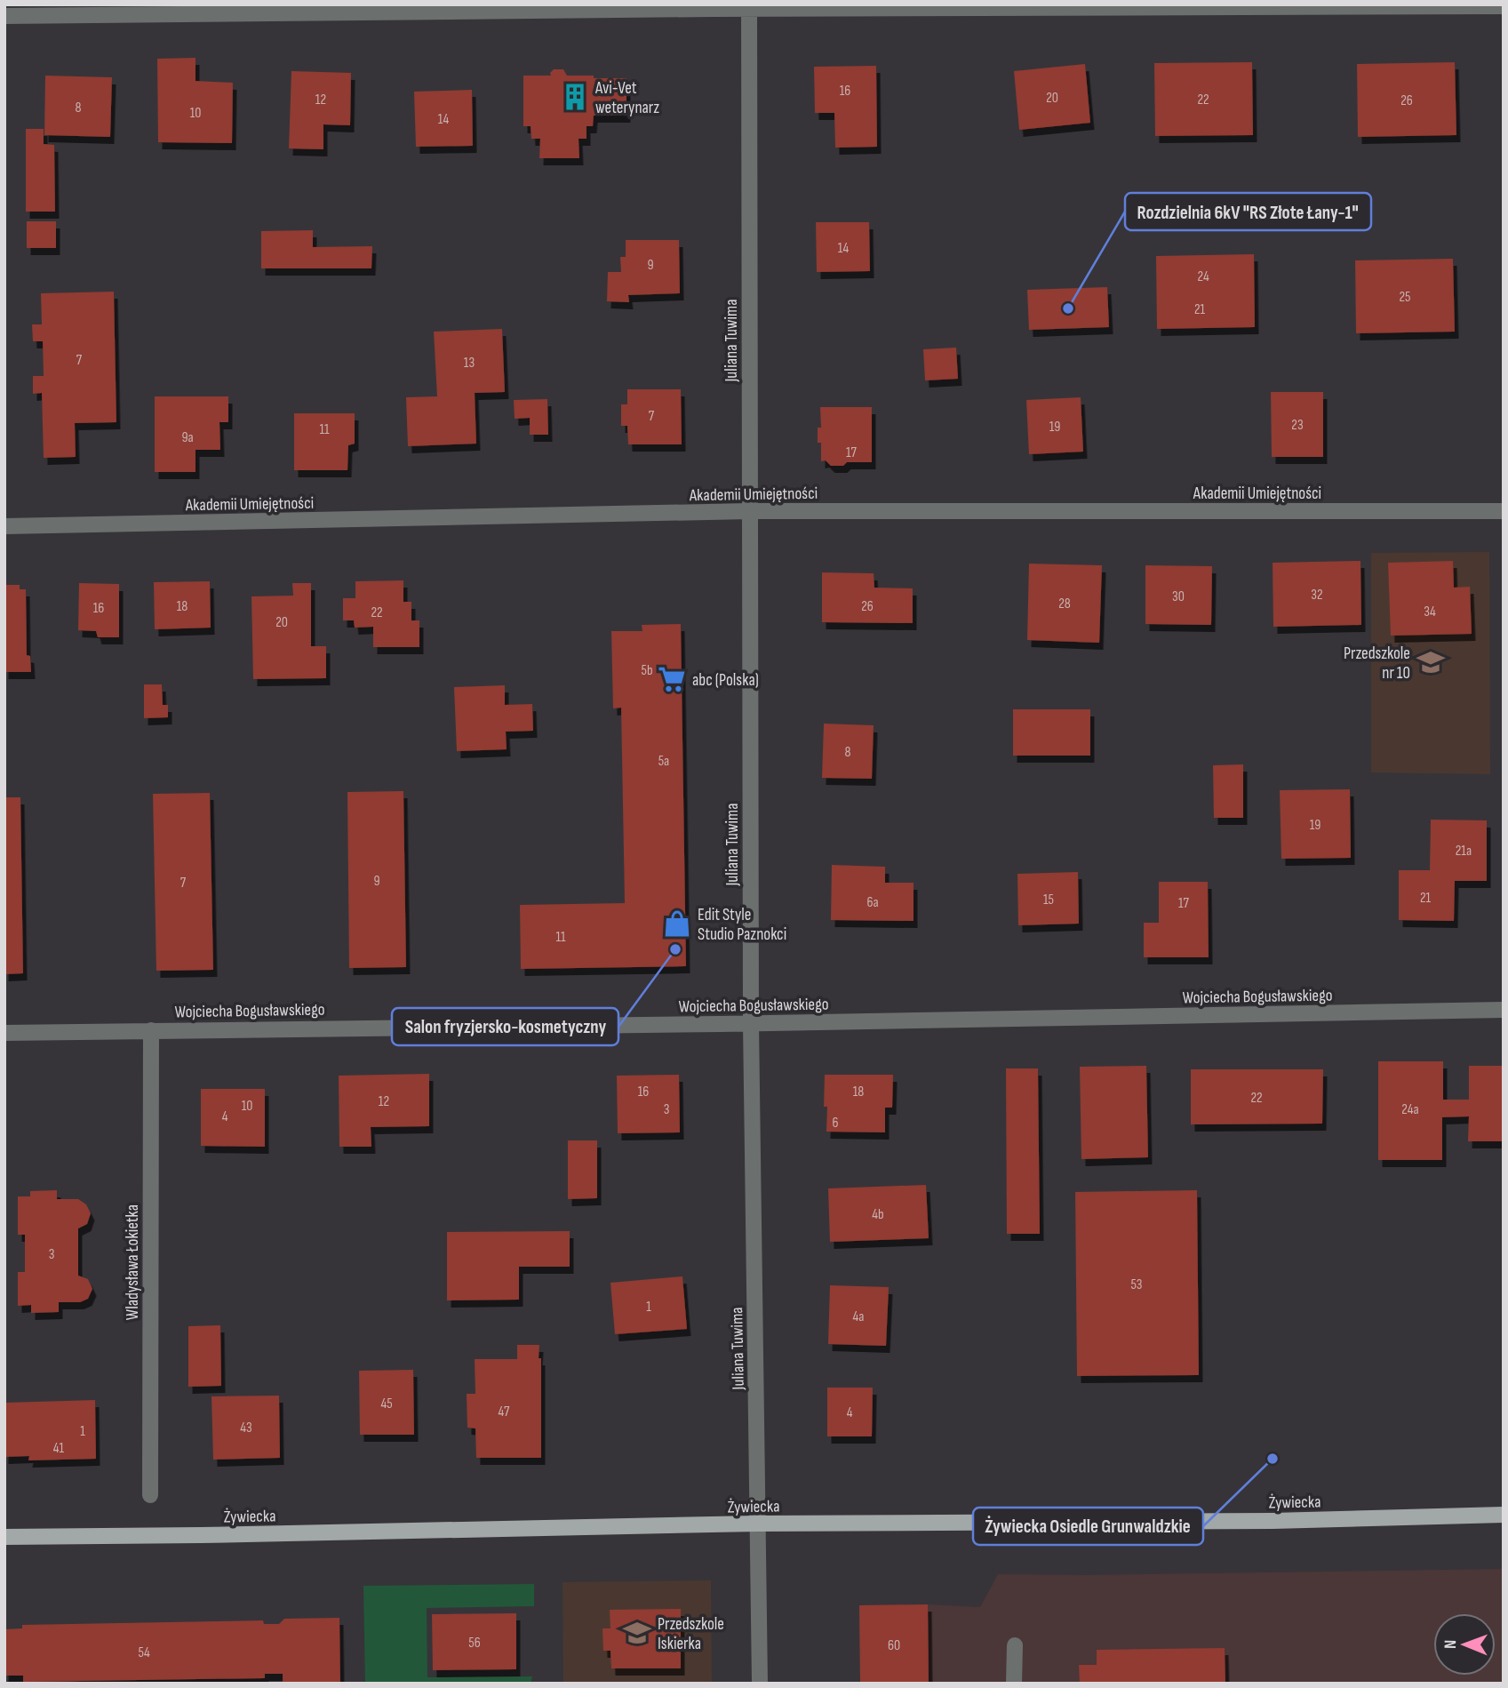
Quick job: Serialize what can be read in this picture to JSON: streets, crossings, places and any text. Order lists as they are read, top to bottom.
{
  "streets": {
    "main road": ["Żywiecka"],
    "street": [
      "Juliana Tuwima",
      "Akademii Umiejętności",
      "Wojciecha Bogusławskiego",
      "Wladysława Łokietka"
    ]
  },
  "crossings": [
    ["Juliana Tuwima", "Akademii Umiejętności"],
    ["Juliana Tuwima", "Wojciecha Bogusławskiego"],
    ["Juliana Tuwima", "Żywiecka"],
    ["Wojciecha Bogusławskiego", "Wladysława Łokietka"]
  ],
  "places": {
    "building": ["Avi-Vet weterynarz"],
    "other": ["Rozdzielnia 6kV \"RS Złote Łany-1\"", "Salon fryzjersko-kosmetyczny", "Żywiecka Osiedle Grunwaldzkie"],
    "school or university": ["Przedszkole nr 10", "Przedszkole Iskierka"],
    "supermarket": ["abc (Polska)"],
    "shop": ["Edit Style Studio Paznokci"]
  },
  "house_numbers": [
    "16",
    "20",
    "12",
    "22",
    "26",
    "8",
    "10",
    "14",
    "14",
    "9",
    "24",
    "25",
    "21",
    "7",
    "13",
    "7",
    "23",
    "19",
    "11",
    "9a",
    "17",
    "32",
    "30",
    "28",
    "18",
    "26",
    "16",
    "34",
    "22",
    "20",
    "5b",
    "8",
    "5a",
    "19",
    "21a",
    "9",
    "7",
    "21",
    "15",
    "6a",
    "17",
    "11",
    "16",
    "18",
    "22",
    "12",
    "10",
    "3",
    "24a",
    "4",
    "6",
    "4b",
    "3",
    "53",
    "1",
    "4a",
    "45",
    "47",
    "4",
    "43",
    "1",
    "41",
    "56",
    "60",
    "54"
  ],
  "north": "left"
}
